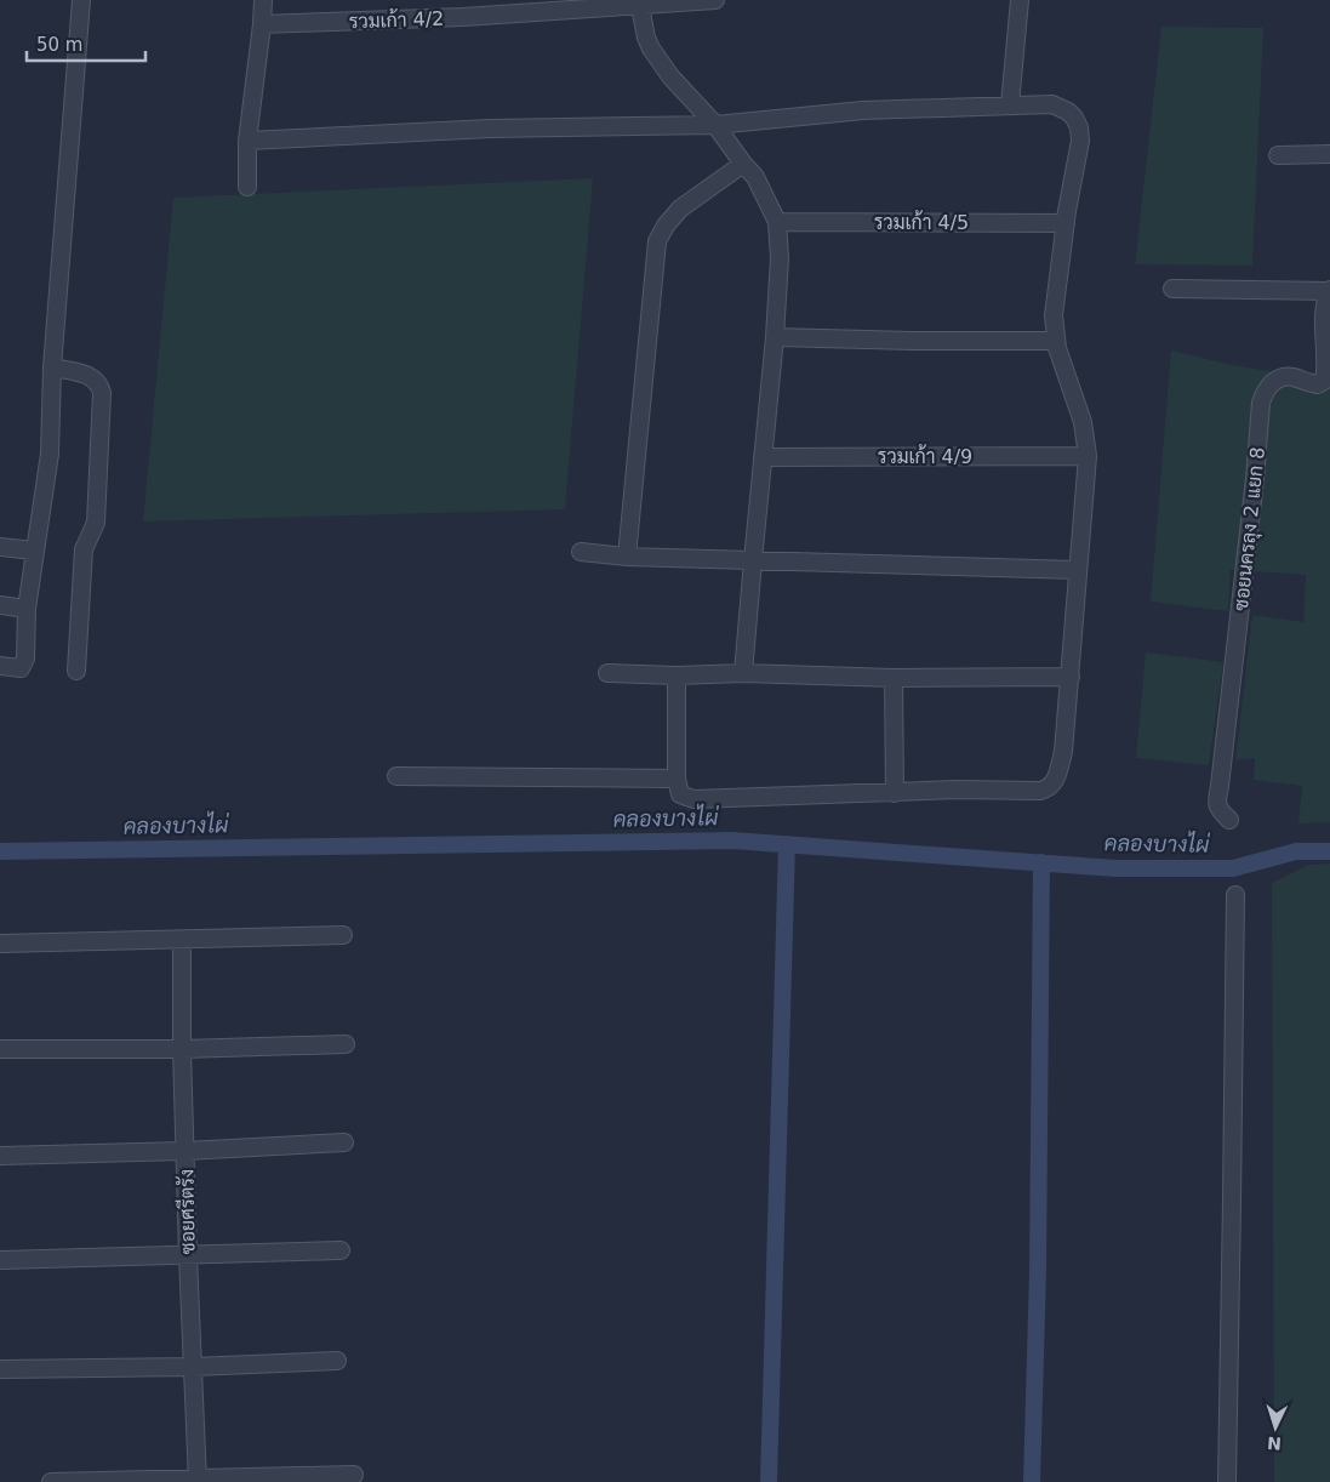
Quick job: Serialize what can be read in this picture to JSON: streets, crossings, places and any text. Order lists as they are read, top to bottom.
{
  "streets": {
    "street": [
      "รวมเก้า 4/2",
      "รวมเก้า 4/5",
      "รวมเก้า 4/9",
      "ซอยนครลุง 2 แยก 8",
      "ซอยศรีตรัง"
    ]
  },
  "water": ["คลองบางไผ่"],
  "scale_bar": "50 m",
  "north": "bottom"
}
